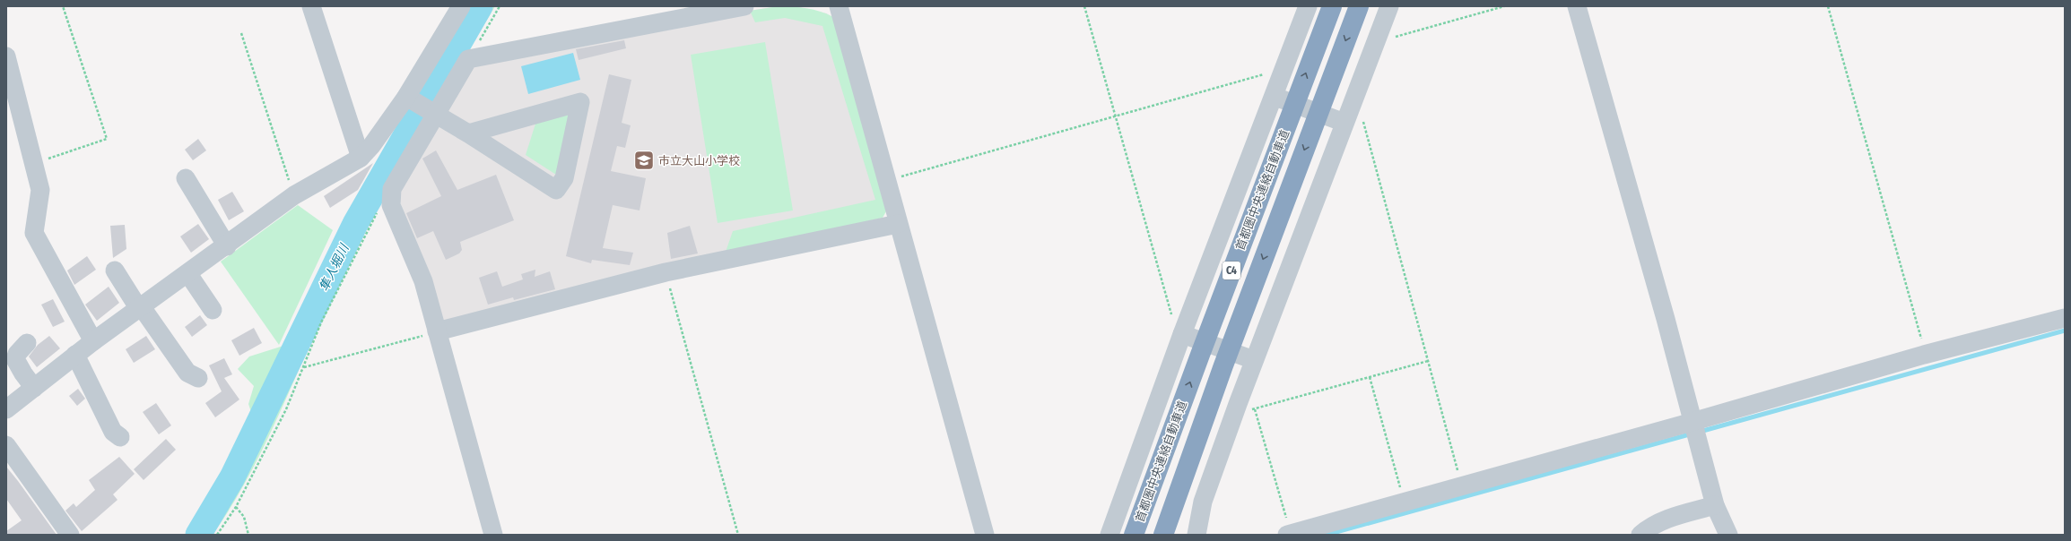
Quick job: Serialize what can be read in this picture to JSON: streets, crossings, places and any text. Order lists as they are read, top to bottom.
{
  "streets": {
    "highway": ["首都圏中央連絡自動車道", "C4"]
  },
  "water": ["隼人堀川"],
  "places": {
    "school or university": ["市立大山小学校"]
  }
}
